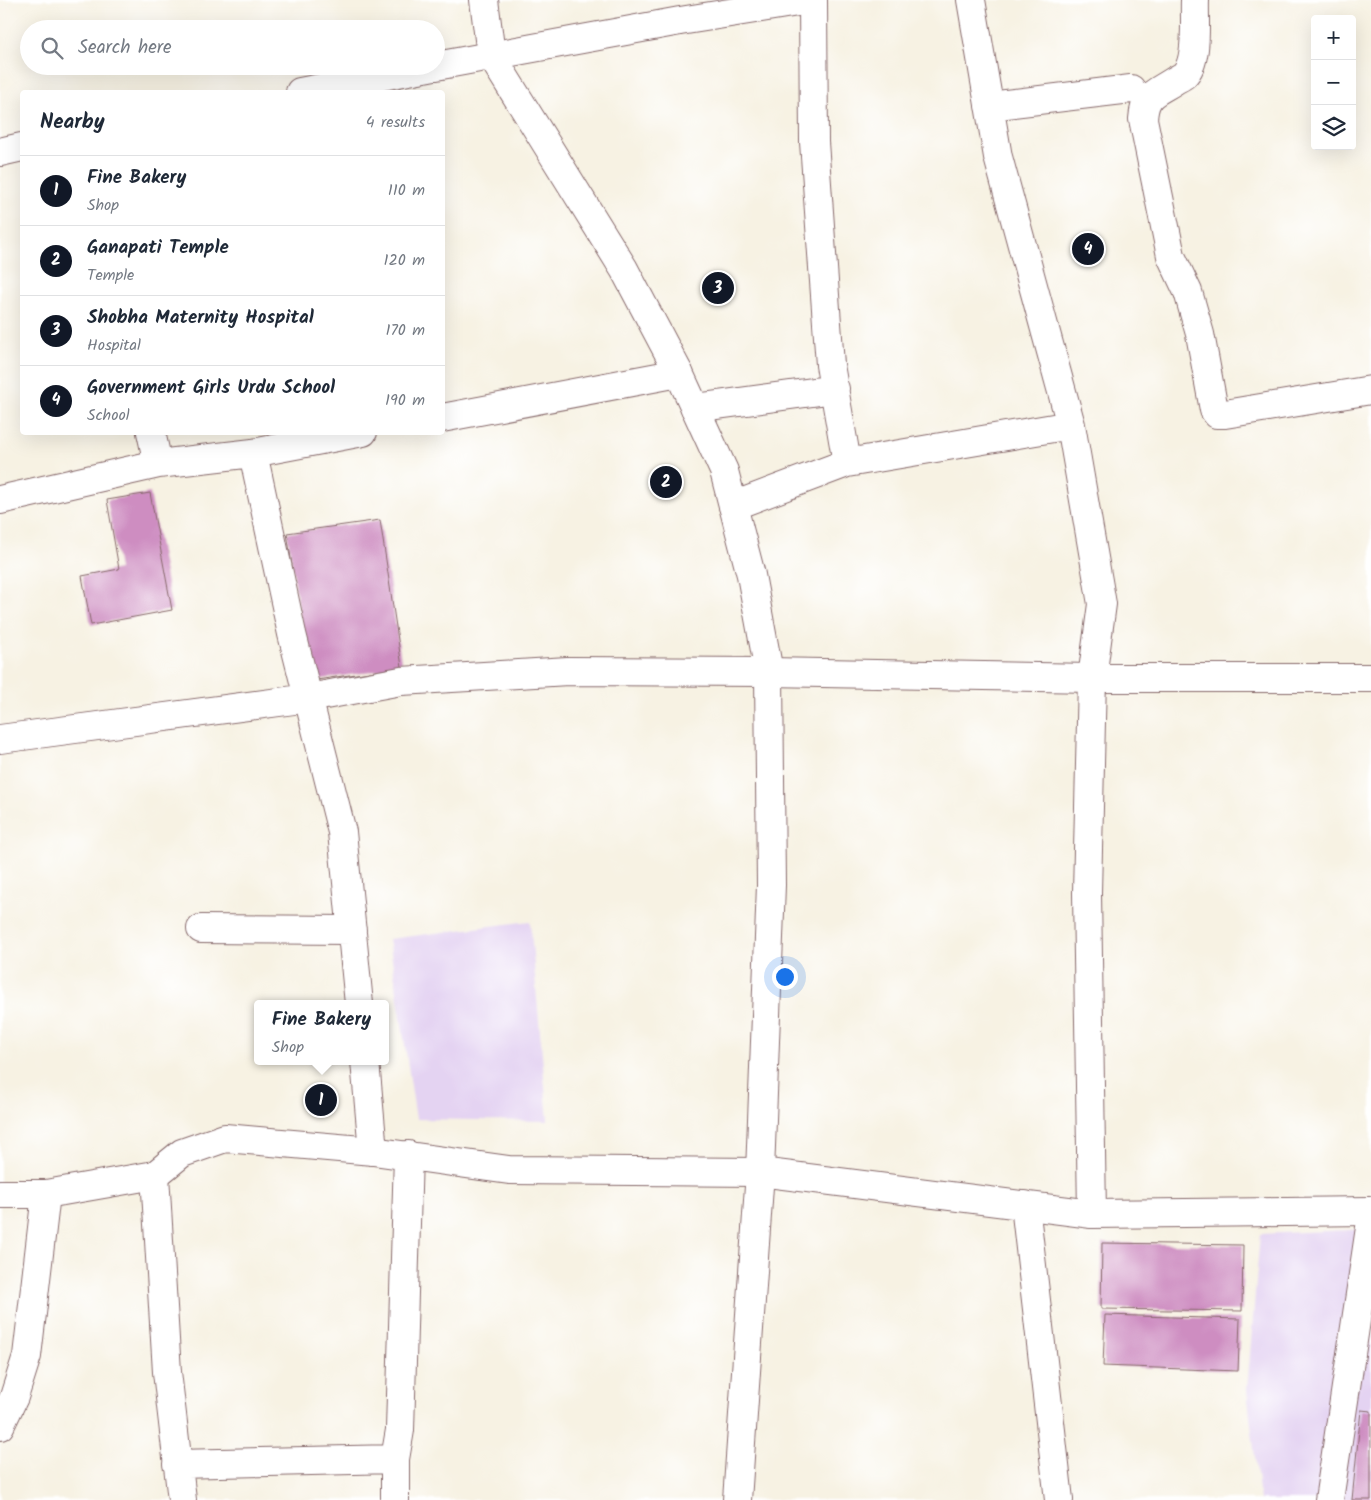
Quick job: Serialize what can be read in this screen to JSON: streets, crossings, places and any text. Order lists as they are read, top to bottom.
{
  "page": {
    "map_buttons": ["+", "−"],
    "search": "Search here",
    "heading": ["Nearby", "4 results"],
    "list": [
      {
        "mark": "1",
        "name": "Fine Bakery",
        "note": "Shop",
        "value": "110 m"
      },
      {
        "mark": "2",
        "name": "Ganapati Temple",
        "note": "Temple",
        "value": "120 m"
      },
      {
        "mark": "3",
        "name": "Shobha Maternity Hospital",
        "note": "Hospital",
        "value": "170 m"
      },
      {
        "mark": "4",
        "name": "Government Girls Urdu School",
        "note": "School",
        "value": "190 m"
      }
    ],
    "pins": [
      "4",
      "3",
      "2",
      "1"
    ],
    "popup": ["Fine Bakery", "Shop"]
  }
}
